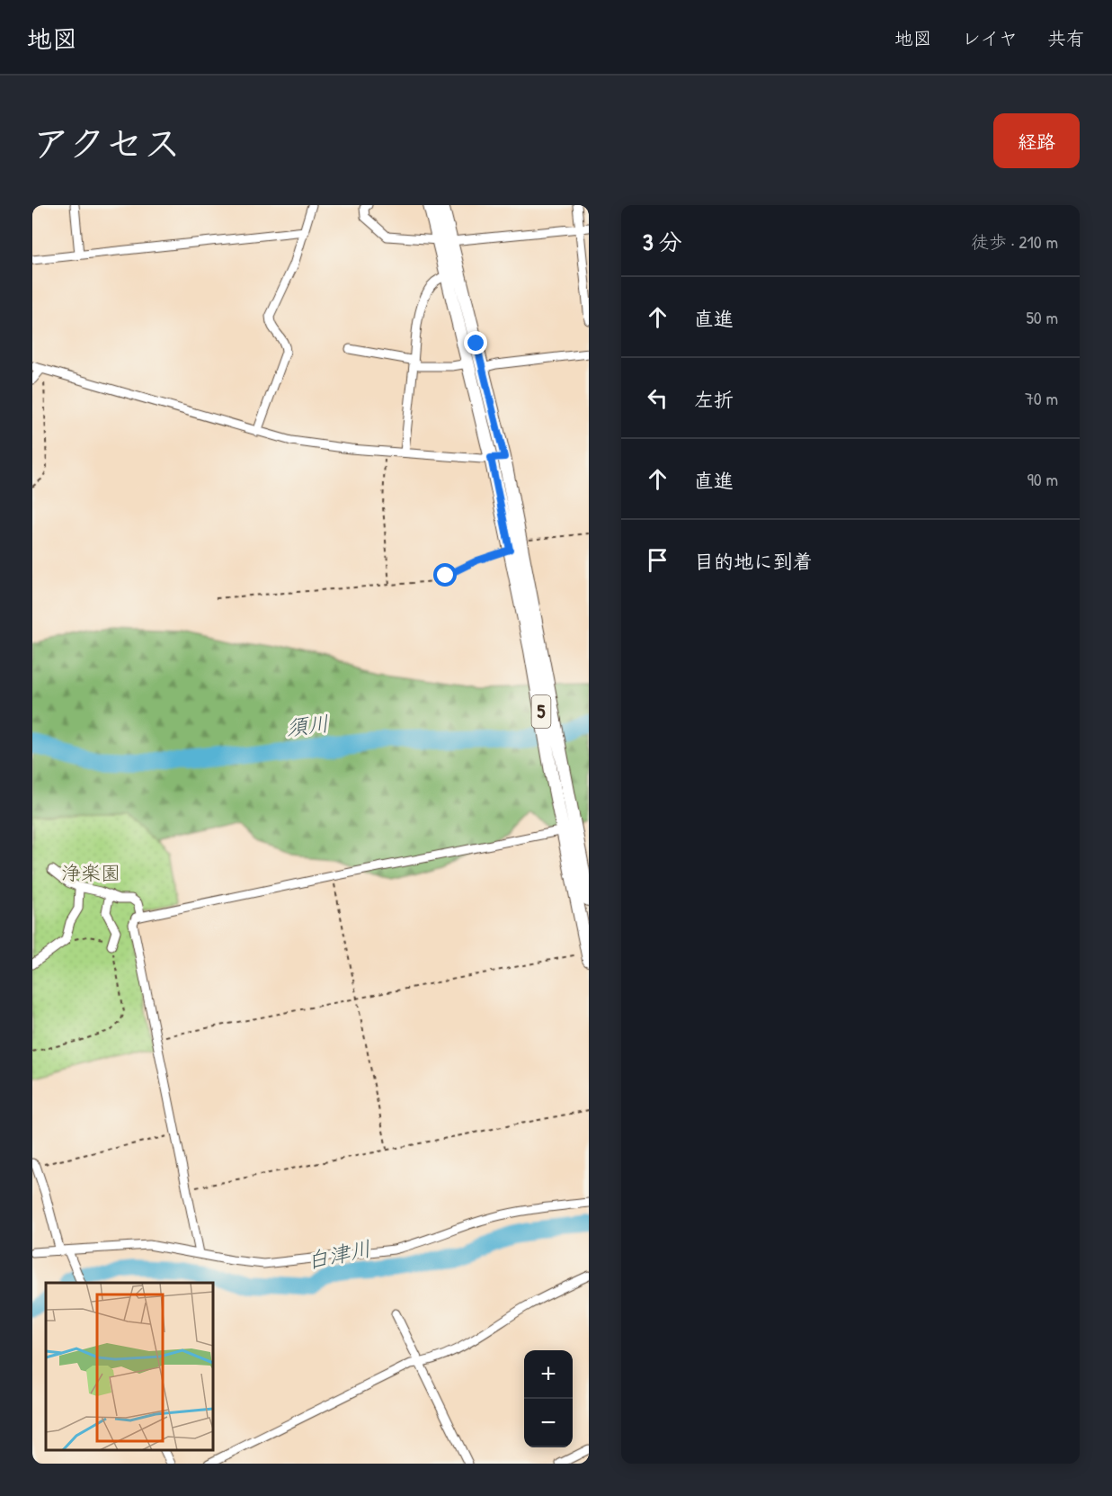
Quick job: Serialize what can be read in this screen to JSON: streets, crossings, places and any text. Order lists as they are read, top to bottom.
{
  "streets": {
    "main road": ["5"]
  },
  "water": ["須川", "白津川"],
  "parks": ["浄楽園"],
  "page": {
    "header": "地図",
    "nav": ["地図", "レイヤ", "共有"],
    "title": "アクセス",
    "buttons": "経路",
    "heading": ["3 分", "徒歩 · 210 m"],
    "list": [
      ["直進", "50 m"],
      ["左折", "70 m"],
      ["直進", "90 m"],
      "目的地に到着"
    ],
    "map_buttons": ["+", "−"]
  }
}
